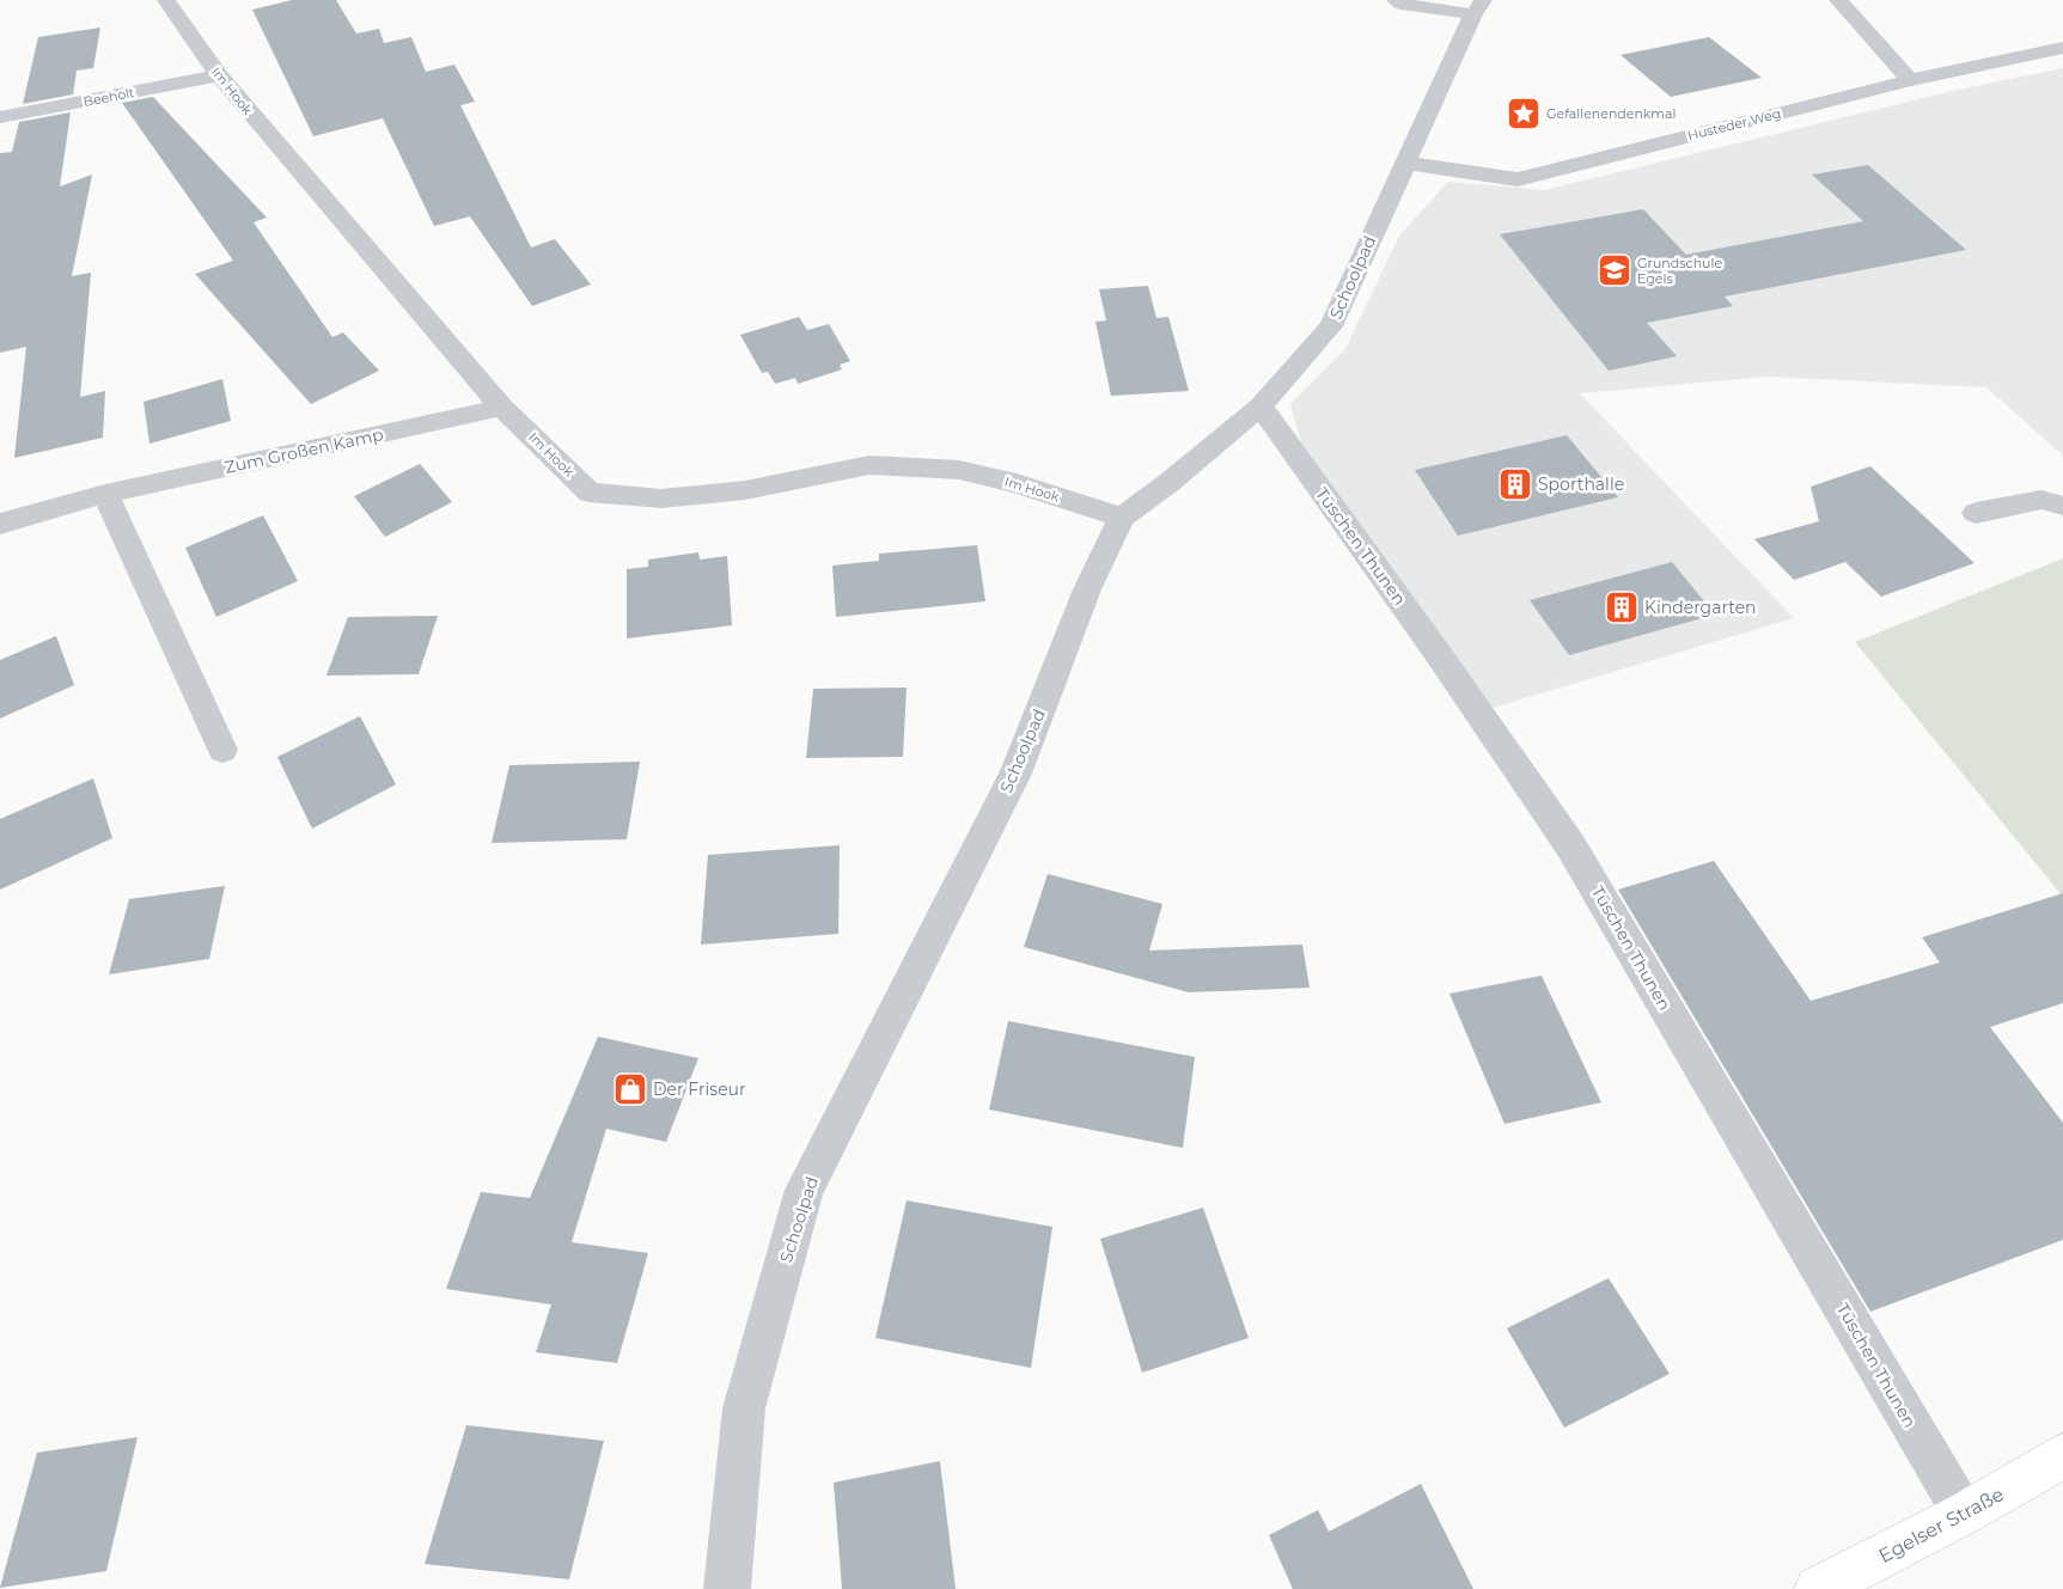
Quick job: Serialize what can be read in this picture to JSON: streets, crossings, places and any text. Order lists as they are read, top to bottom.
{
  "streets": {
    "main road": ["Egelser Straße"],
    "street": [
      "Im Hook",
      "Beeholt",
      "Husteder Weg",
      "Schoolpad",
      "Zum Großen Kamp",
      "Tüschen Thunen"
    ]
  },
  "crossings": [
    ["Im Hook", "Beeholt"],
    ["Im Hook", "Schoolpad"],
    ["Im Hook", "Zum Großen Kamp"],
    ["Husteder Weg", "Schoolpad"],
    ["Schoolpad", "Tüschen Thunen"],
    ["Tüschen Thunen", "Egelser Straße"]
  ],
  "places": {
    "place": ["Gefallenendenkmal"],
    "school or university": ["Grundschule Egels"],
    "building": ["Sporthalle", "Kindergarten"],
    "shop": ["Der Friseur"]
  }
}
